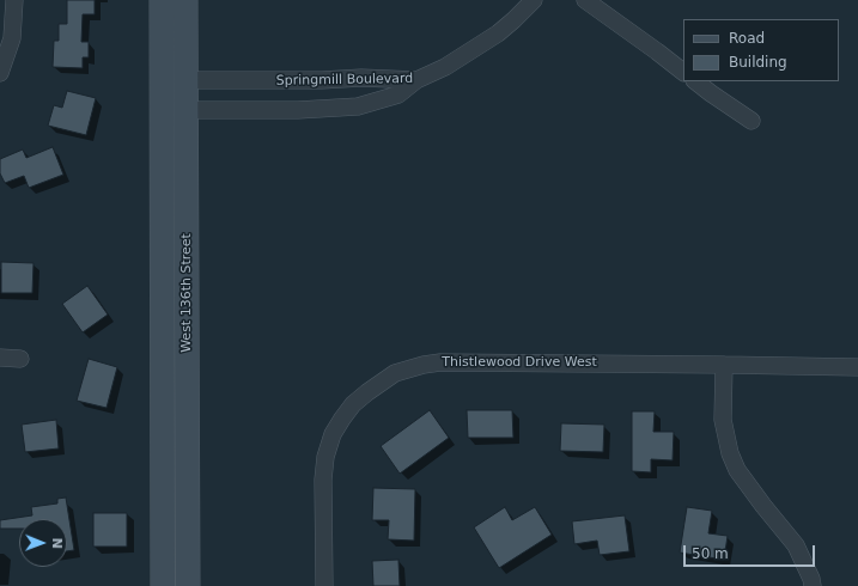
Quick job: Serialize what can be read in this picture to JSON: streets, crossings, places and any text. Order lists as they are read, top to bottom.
{
  "streets": {
    "street": ["Springmill Boulevard", "West 136th Street", "Thistlewood Drive West"]
  },
  "crossings": [
    ["Springmill Boulevard", "West 136th Street"]
  ],
  "legend": ["Road", "Building"],
  "scale_bar": "50 m",
  "north": "right"
}
